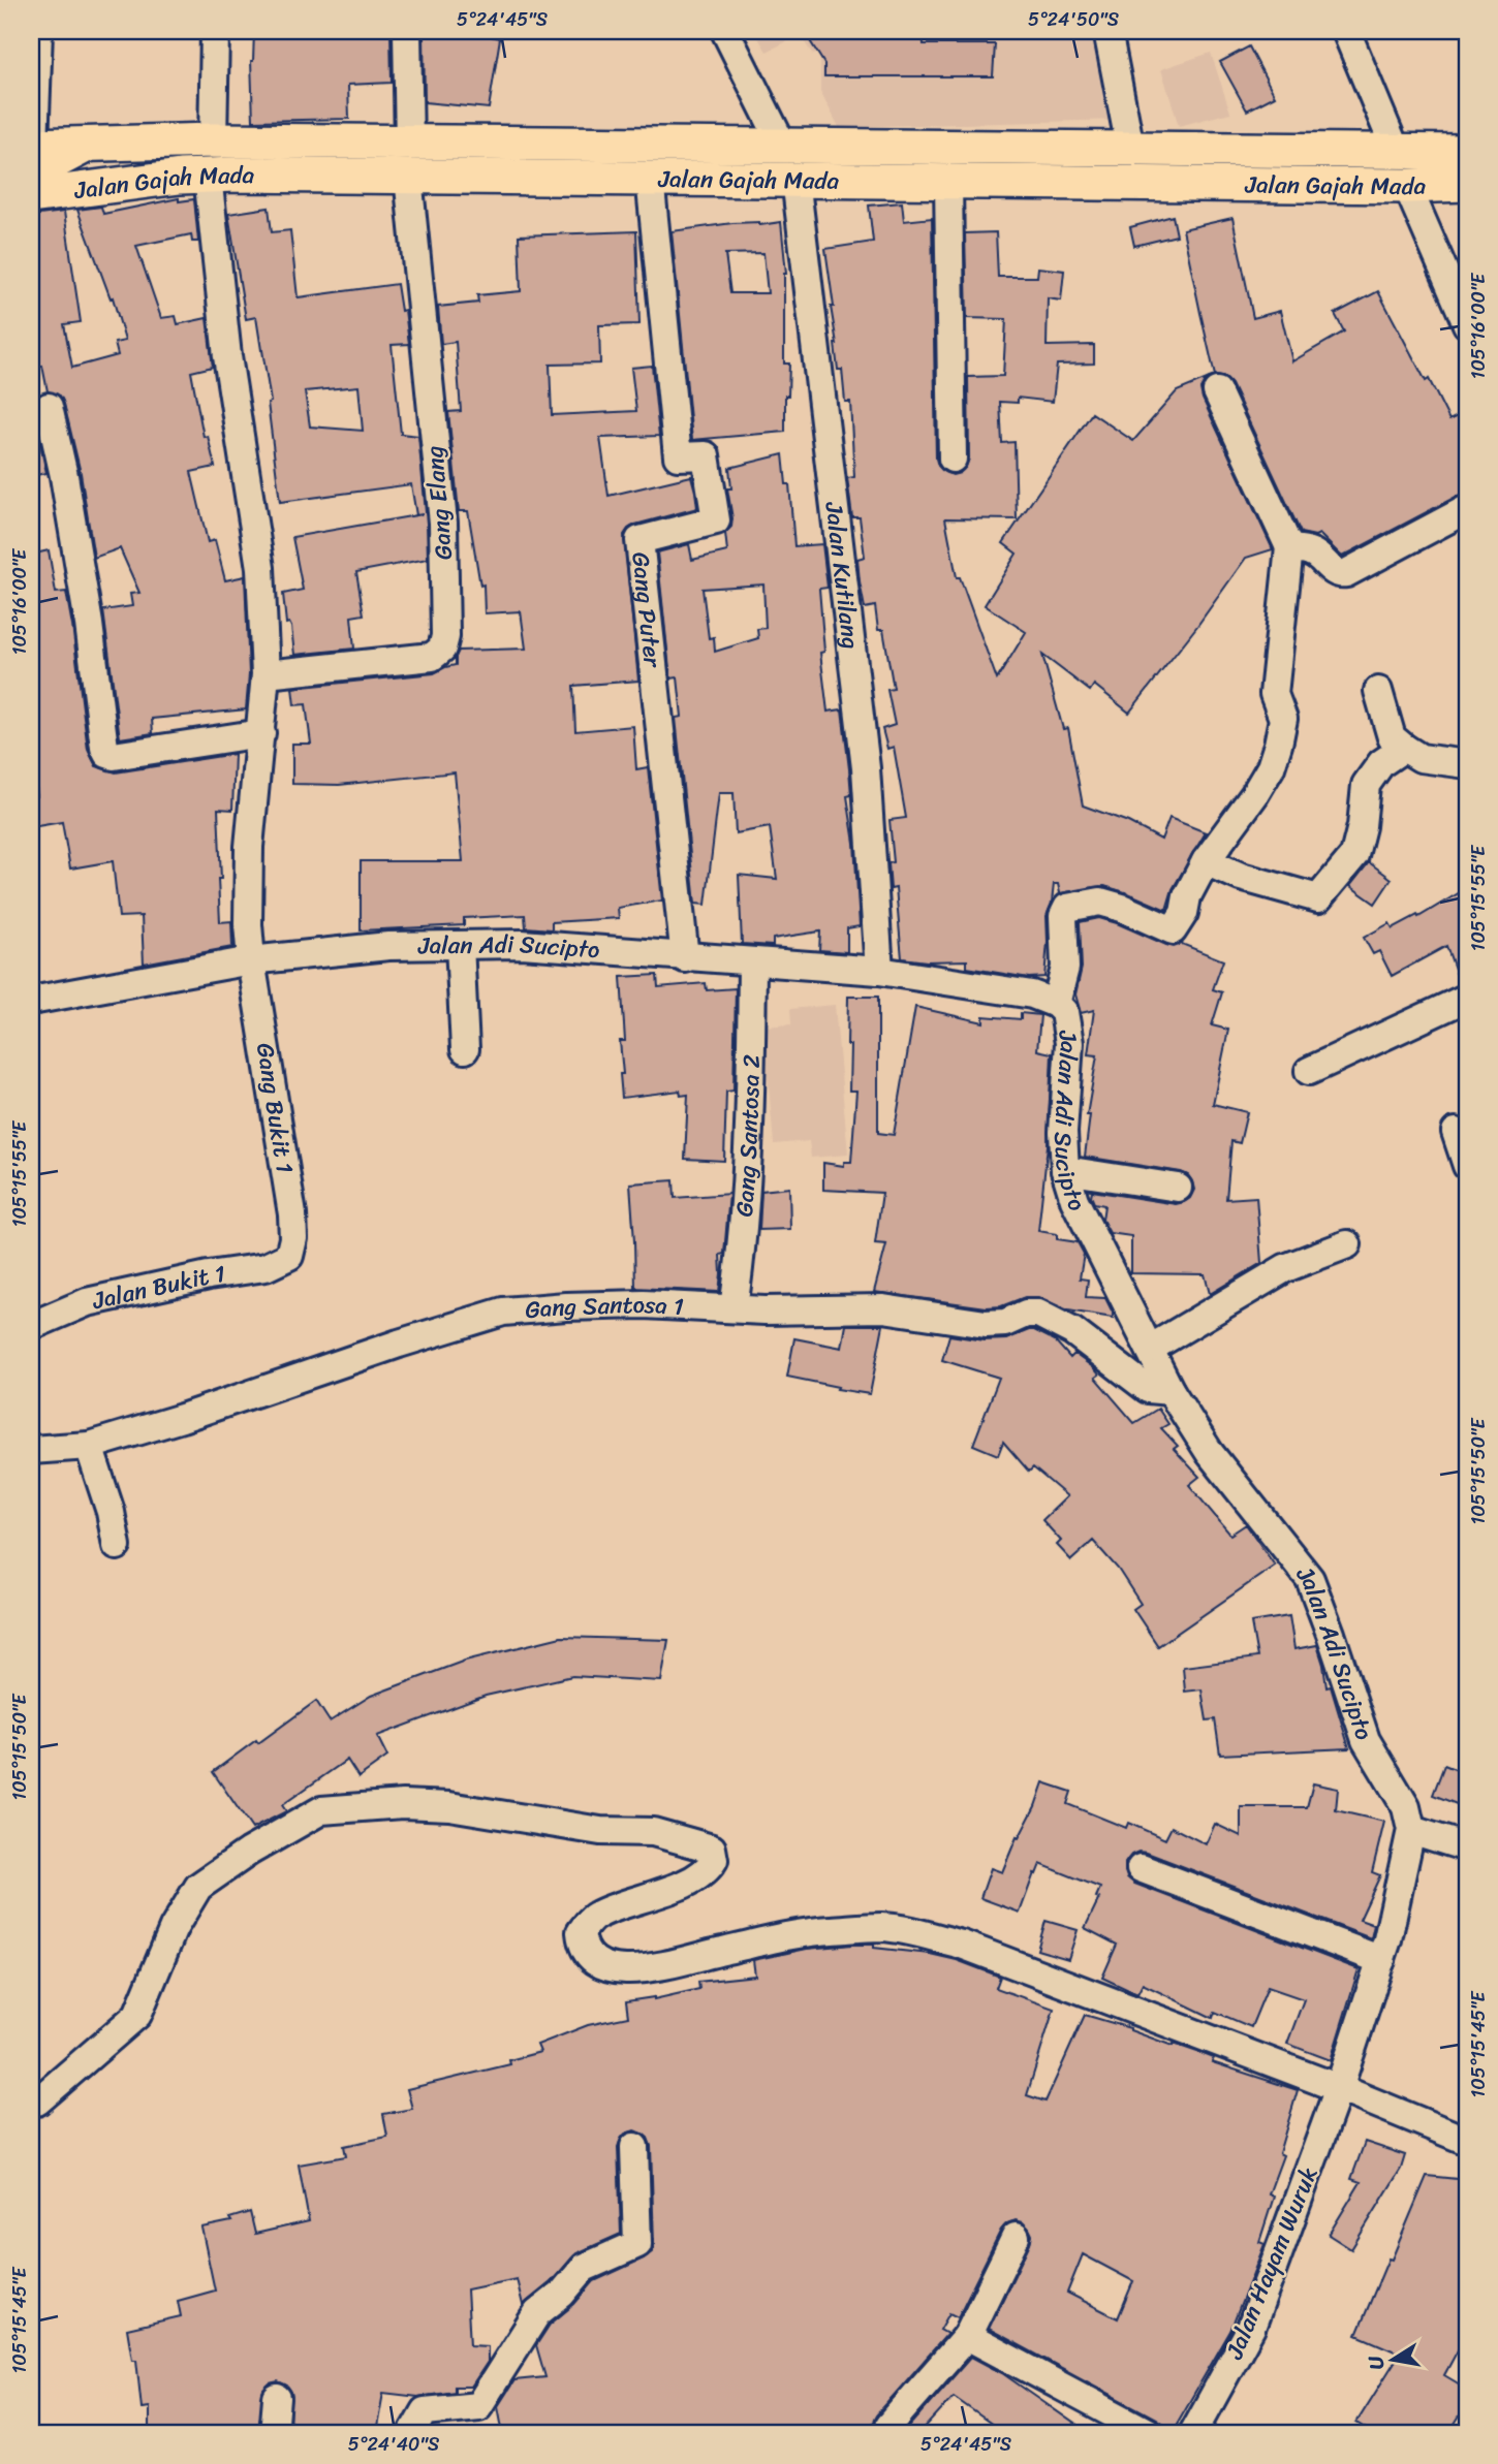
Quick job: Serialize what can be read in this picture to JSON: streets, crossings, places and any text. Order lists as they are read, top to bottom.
{
  "streets": {
    "main road": ["Jalan Gajah Mada"],
    "street": [
      "Gang Elang",
      "Jalan Kutilang",
      "Gang Puter",
      "Jalan Adi Sucipto",
      "Gang Bukit 1",
      "Gang Santosa 2",
      "Jalan Bukit 1",
      "Gang Santosa 1",
      "Jalan Hayam Wuruk"
    ]
  },
  "crossings": [
    ["Jalan Gajah Mada", "Gang Elang"],
    ["Jalan Gajah Mada", "Jalan Kutilang"],
    ["Jalan Gajah Mada", "Gang Puter"],
    ["Jalan Gajah Mada", "Gang Bukit 1"],
    ["Gang Elang", "Gang Bukit 1"],
    ["Jalan Kutilang", "Jalan Adi Sucipto"],
    ["Gang Puter", "Jalan Adi Sucipto"],
    ["Jalan Adi Sucipto", "Gang Bukit 1"],
    ["Jalan Adi Sucipto", "Gang Santosa 2"],
    ["Jalan Adi Sucipto", "Gang Santosa 1"],
    ["Gang Bukit 1", "Jalan Bukit 1"],
    ["Gang Santosa 2", "Gang Santosa 1"]
  ],
  "north": "left",
  "coordinates": [
    "5°24'45\"S",
    "5°24'50\"S",
    "105°16'00\"E",
    "105°15'55\"E",
    "105°15'50\"E",
    "105°15'45\"E",
    "5°24'40\"S"
  ]
}
